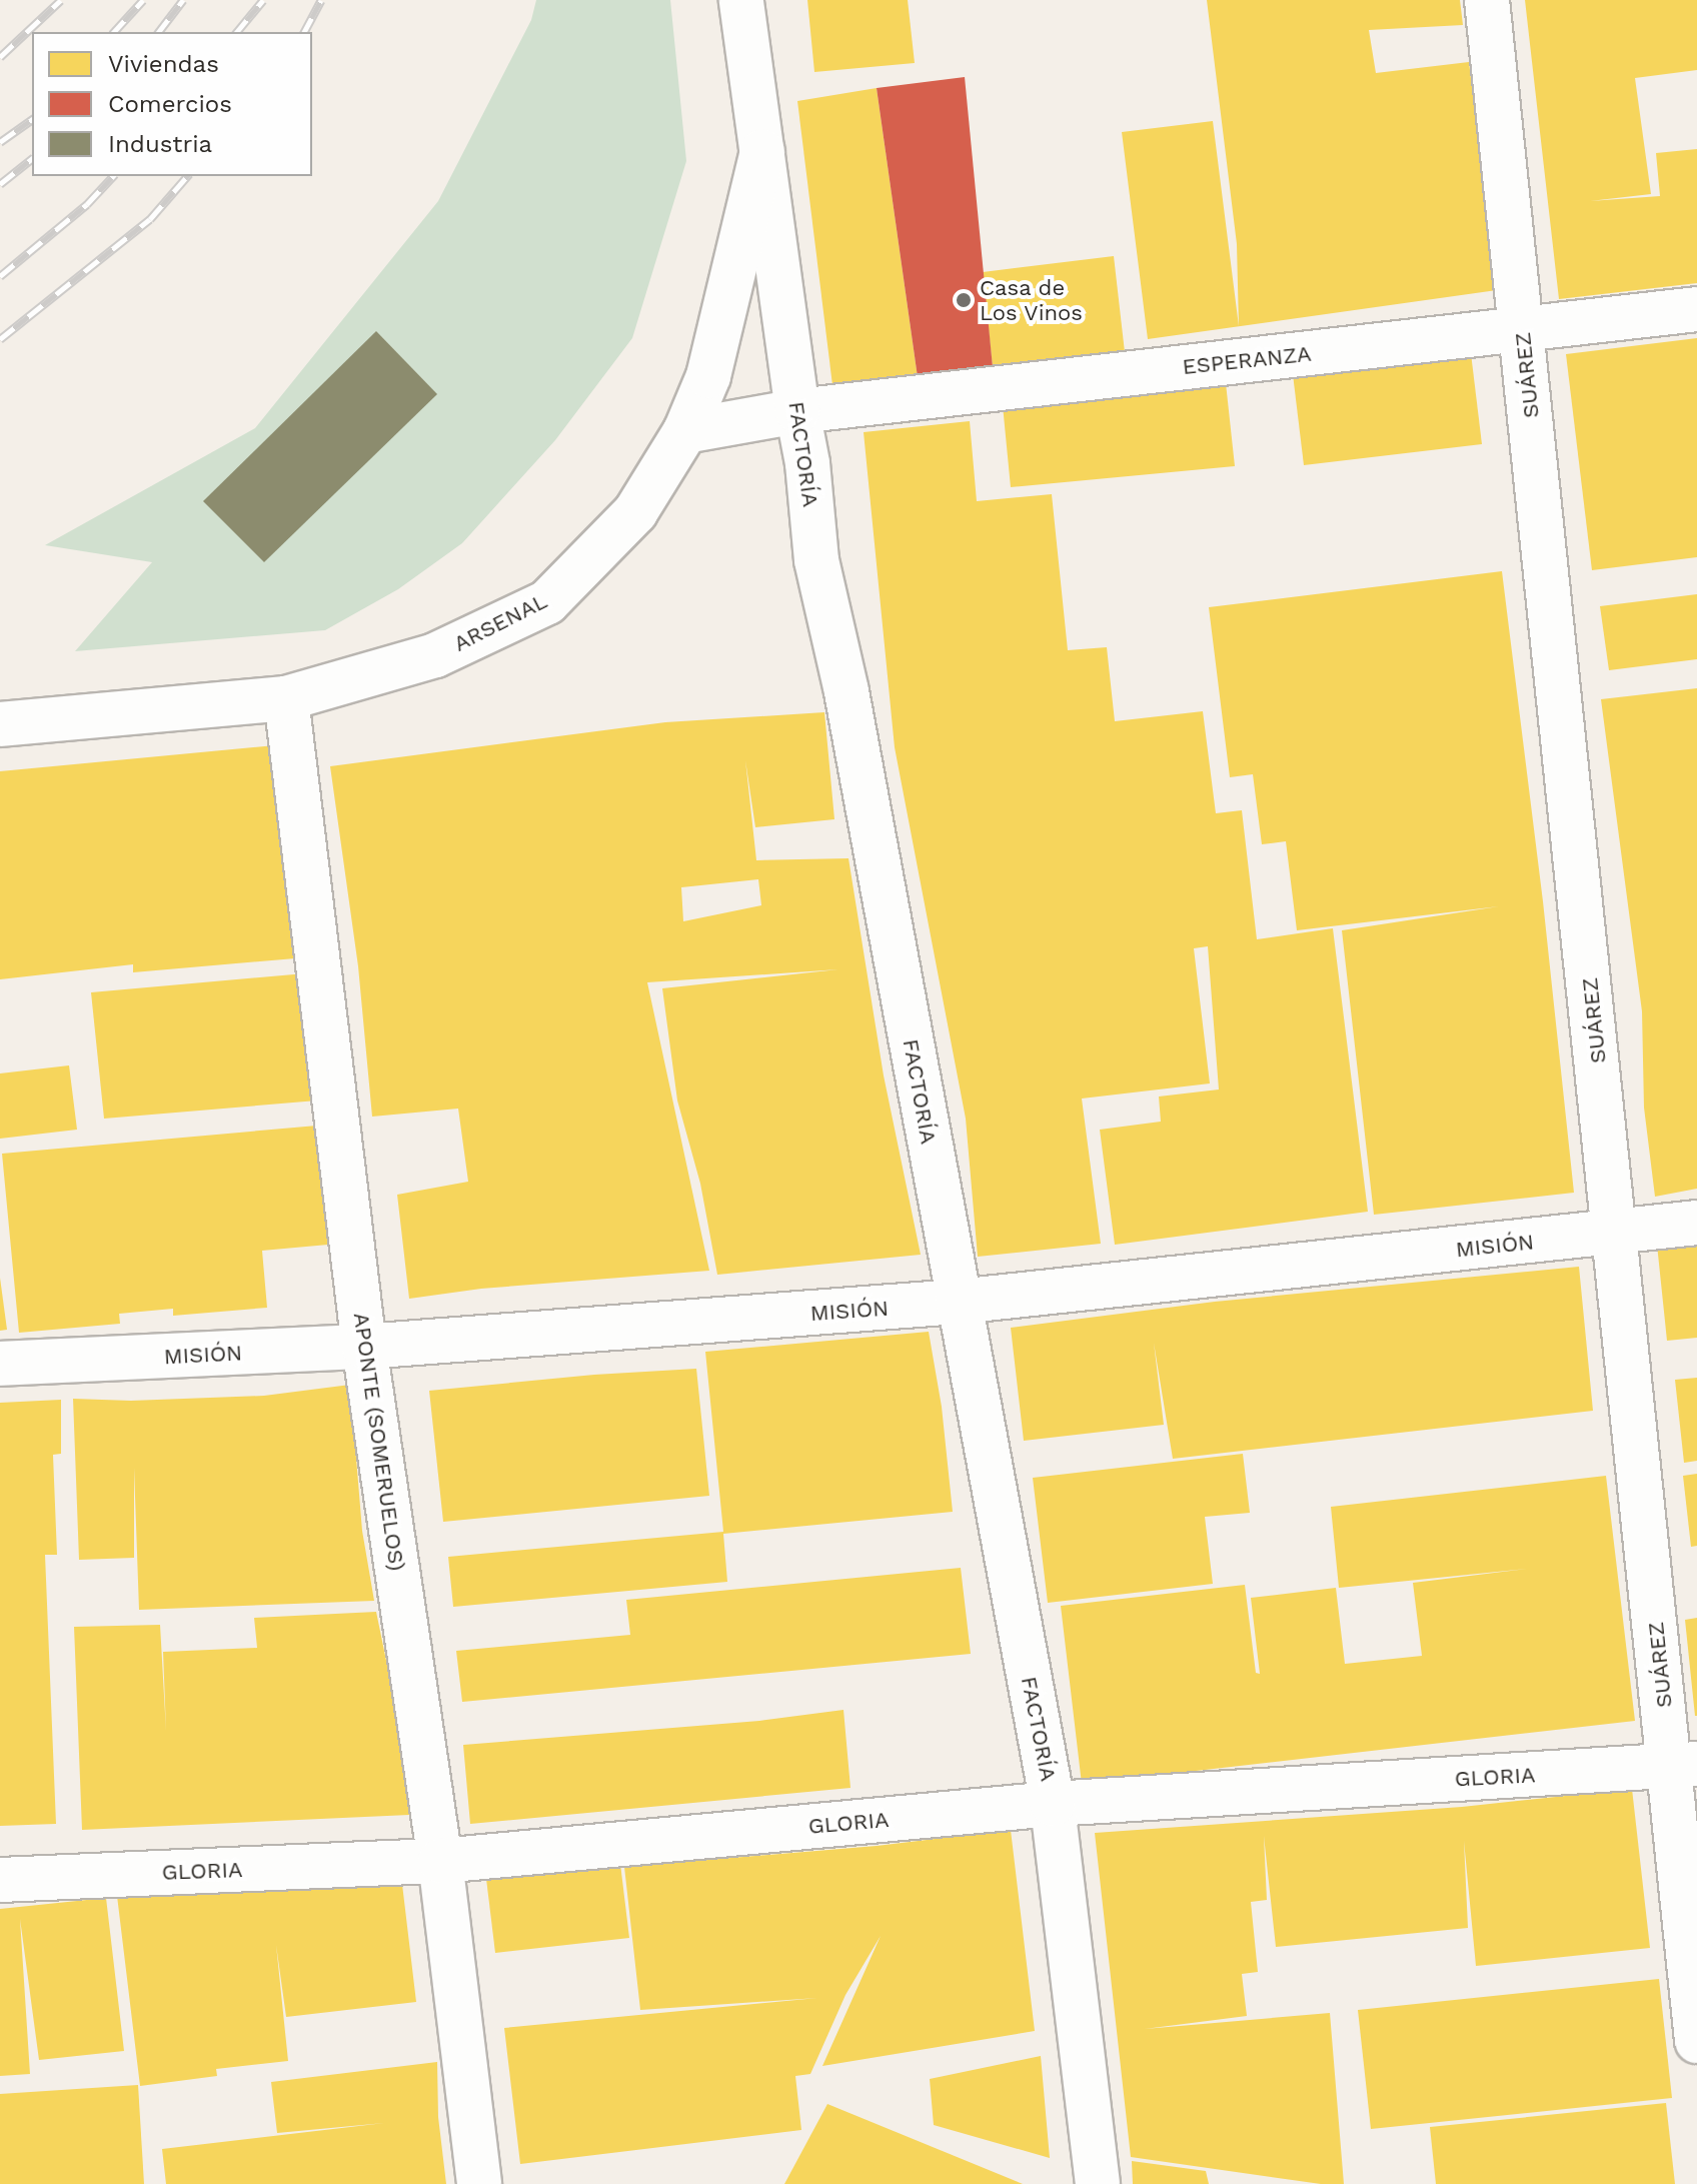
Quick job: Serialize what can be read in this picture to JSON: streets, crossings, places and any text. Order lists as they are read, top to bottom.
{
  "streets": {
    "street": [
      "ESPERANZA",
      "SUÁREZ",
      "FACTORÍA",
      "ARSENAL",
      "MISIÓN",
      "APONTE (SOMERUELOS)",
      "GLORIA"
    ]
  },
  "crossings": [
    ["ESPERANZA", "SUÁREZ"],
    ["ESPERANZA", "FACTORÍA"],
    ["ESPERANZA", "ARSENAL"],
    ["SUÁREZ", "MISIÓN"],
    ["SUÁREZ", "GLORIA"],
    ["FACTORÍA", "ARSENAL"],
    ["FACTORÍA", "MISIÓN"],
    ["FACTORÍA", "GLORIA"],
    ["ARSENAL", "APONTE (SOMERUELOS)"],
    ["MISIÓN", "APONTE (SOMERUELOS)"],
    ["APONTE (SOMERUELOS)", "GLORIA"]
  ],
  "places": ["Casa de Los Vinos"],
  "legend": ["Viviendas", "Comercios", "Industria"]
}
